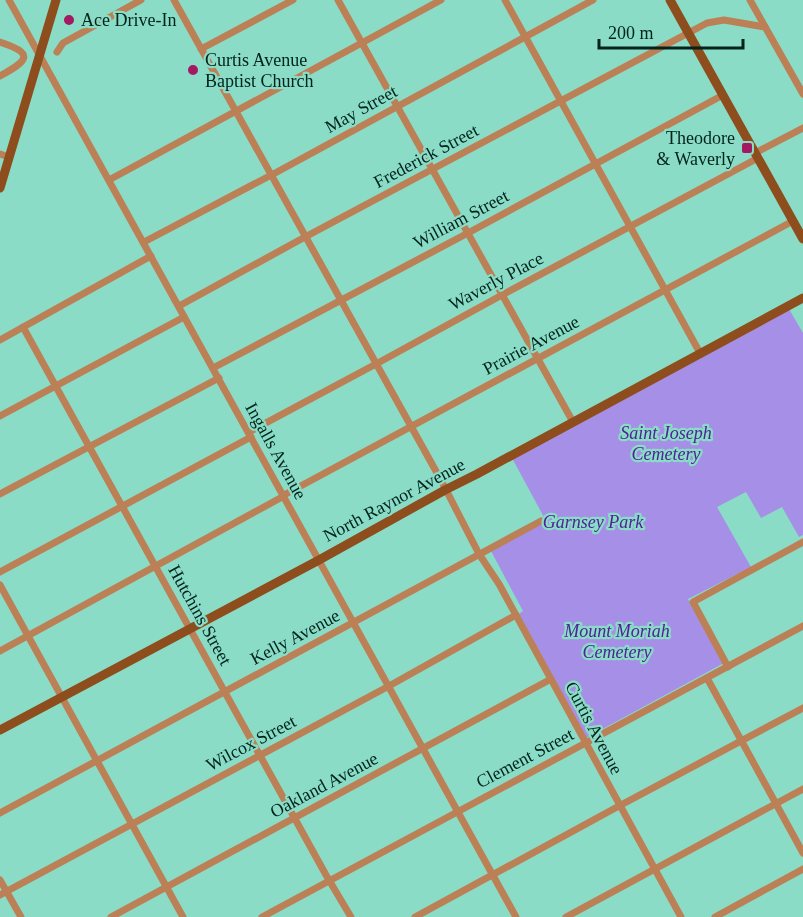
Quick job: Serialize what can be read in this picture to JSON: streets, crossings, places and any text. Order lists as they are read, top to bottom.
{
  "streets": {
    "main road": ["North Raynor Avenue"],
    "street": [
      "May Street",
      "Frederick Street",
      "William Street",
      "Waverly Place",
      "Prairie Avenue",
      "Ingalls Avenue",
      "Hutchins Street",
      "Kelly Avenue",
      "Curtis Avenue",
      "Wilcox Street",
      "Clement Street",
      "Oakland Avenue"
    ]
  },
  "crossings": [
    ["May Street", "Ingalls Avenue"],
    ["Frederick Street", "Ingalls Avenue"],
    ["William Street", "Ingalls Avenue"],
    ["Waverly Place", "Ingalls Avenue"],
    ["Waverly Place", "Hutchins Street"],
    ["Prairie Avenue", "Ingalls Avenue"],
    ["Prairie Avenue", "Hutchins Street"],
    ["Ingalls Avenue", "North Raynor Avenue"],
    ["Ingalls Avenue", "Kelly Avenue"],
    ["Ingalls Avenue", "Wilcox Street"],
    ["Ingalls Avenue", "Clement Street"],
    ["Ingalls Avenue", "Oakland Avenue"],
    ["North Raynor Avenue", "Hutchins Street"],
    ["North Raynor Avenue", "Curtis Avenue"],
    ["Hutchins Street", "Kelly Avenue"],
    ["Hutchins Street", "Wilcox Street"],
    ["Hutchins Street", "Clement Street"],
    ["Hutchins Street", "Oakland Avenue"],
    ["Kelly Avenue", "Curtis Avenue"],
    ["Curtis Avenue", "Wilcox Street"],
    ["Curtis Avenue", "Clement Street"],
    ["Curtis Avenue", "Oakland Avenue"]
  ],
  "parks": ["Saint Joseph Cemetery", "Garnsey Park", "Mount Moriah Cemetery"],
  "places": {
    "other": ["Ace Drive-In", "Curtis Avenue Baptist Church"],
    "transit": ["Theodore & Waverly"]
  },
  "scale_bar": "200 m"
}
